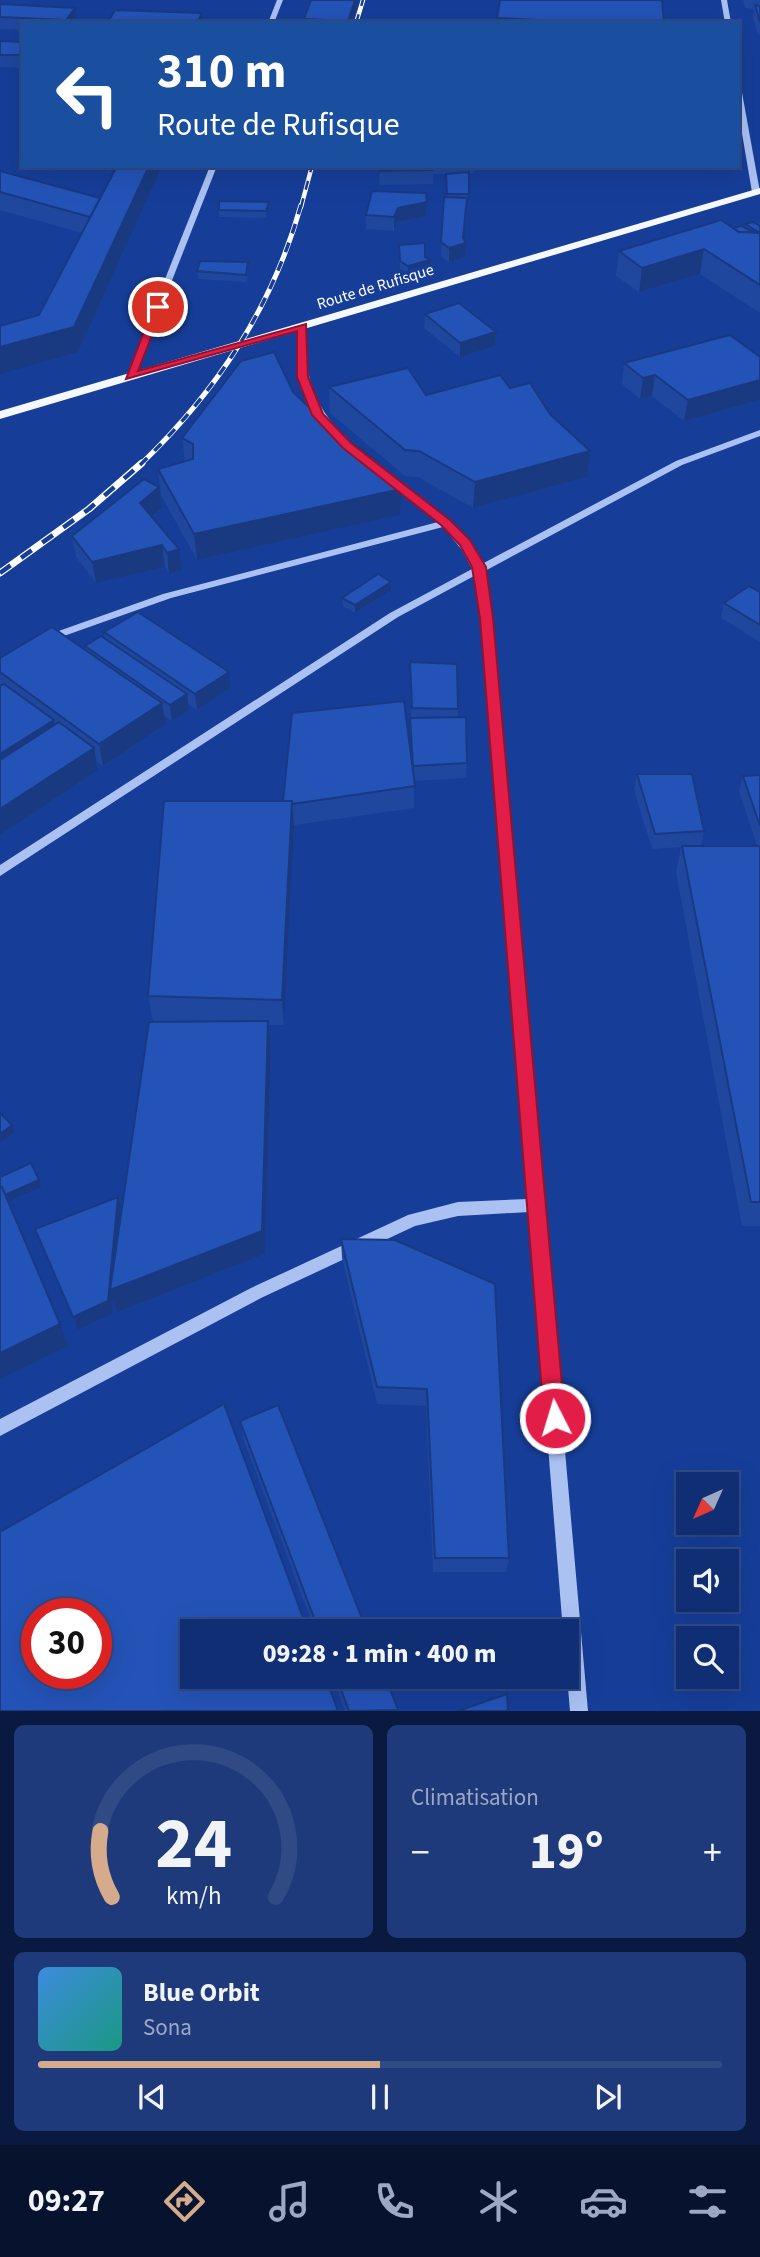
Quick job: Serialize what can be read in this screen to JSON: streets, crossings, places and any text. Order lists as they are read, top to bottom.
{
  "streets": {
    "main road": ["Route de Rufisque"]
  },
  "north": "bottom left",
  "page": {
    "turn": ["310 m", "Route de Rufisque"],
    "limit": "30",
    "trip": "09:28 · 1 min · 400 m",
    "tile": "Climatisation",
    "heat": ["−", "19°", "+"],
    "song": ["Blue Orbit", "Sona"],
    "tabs": "09:27",
    "gauge": ["24", "km/h"]
  }
}
